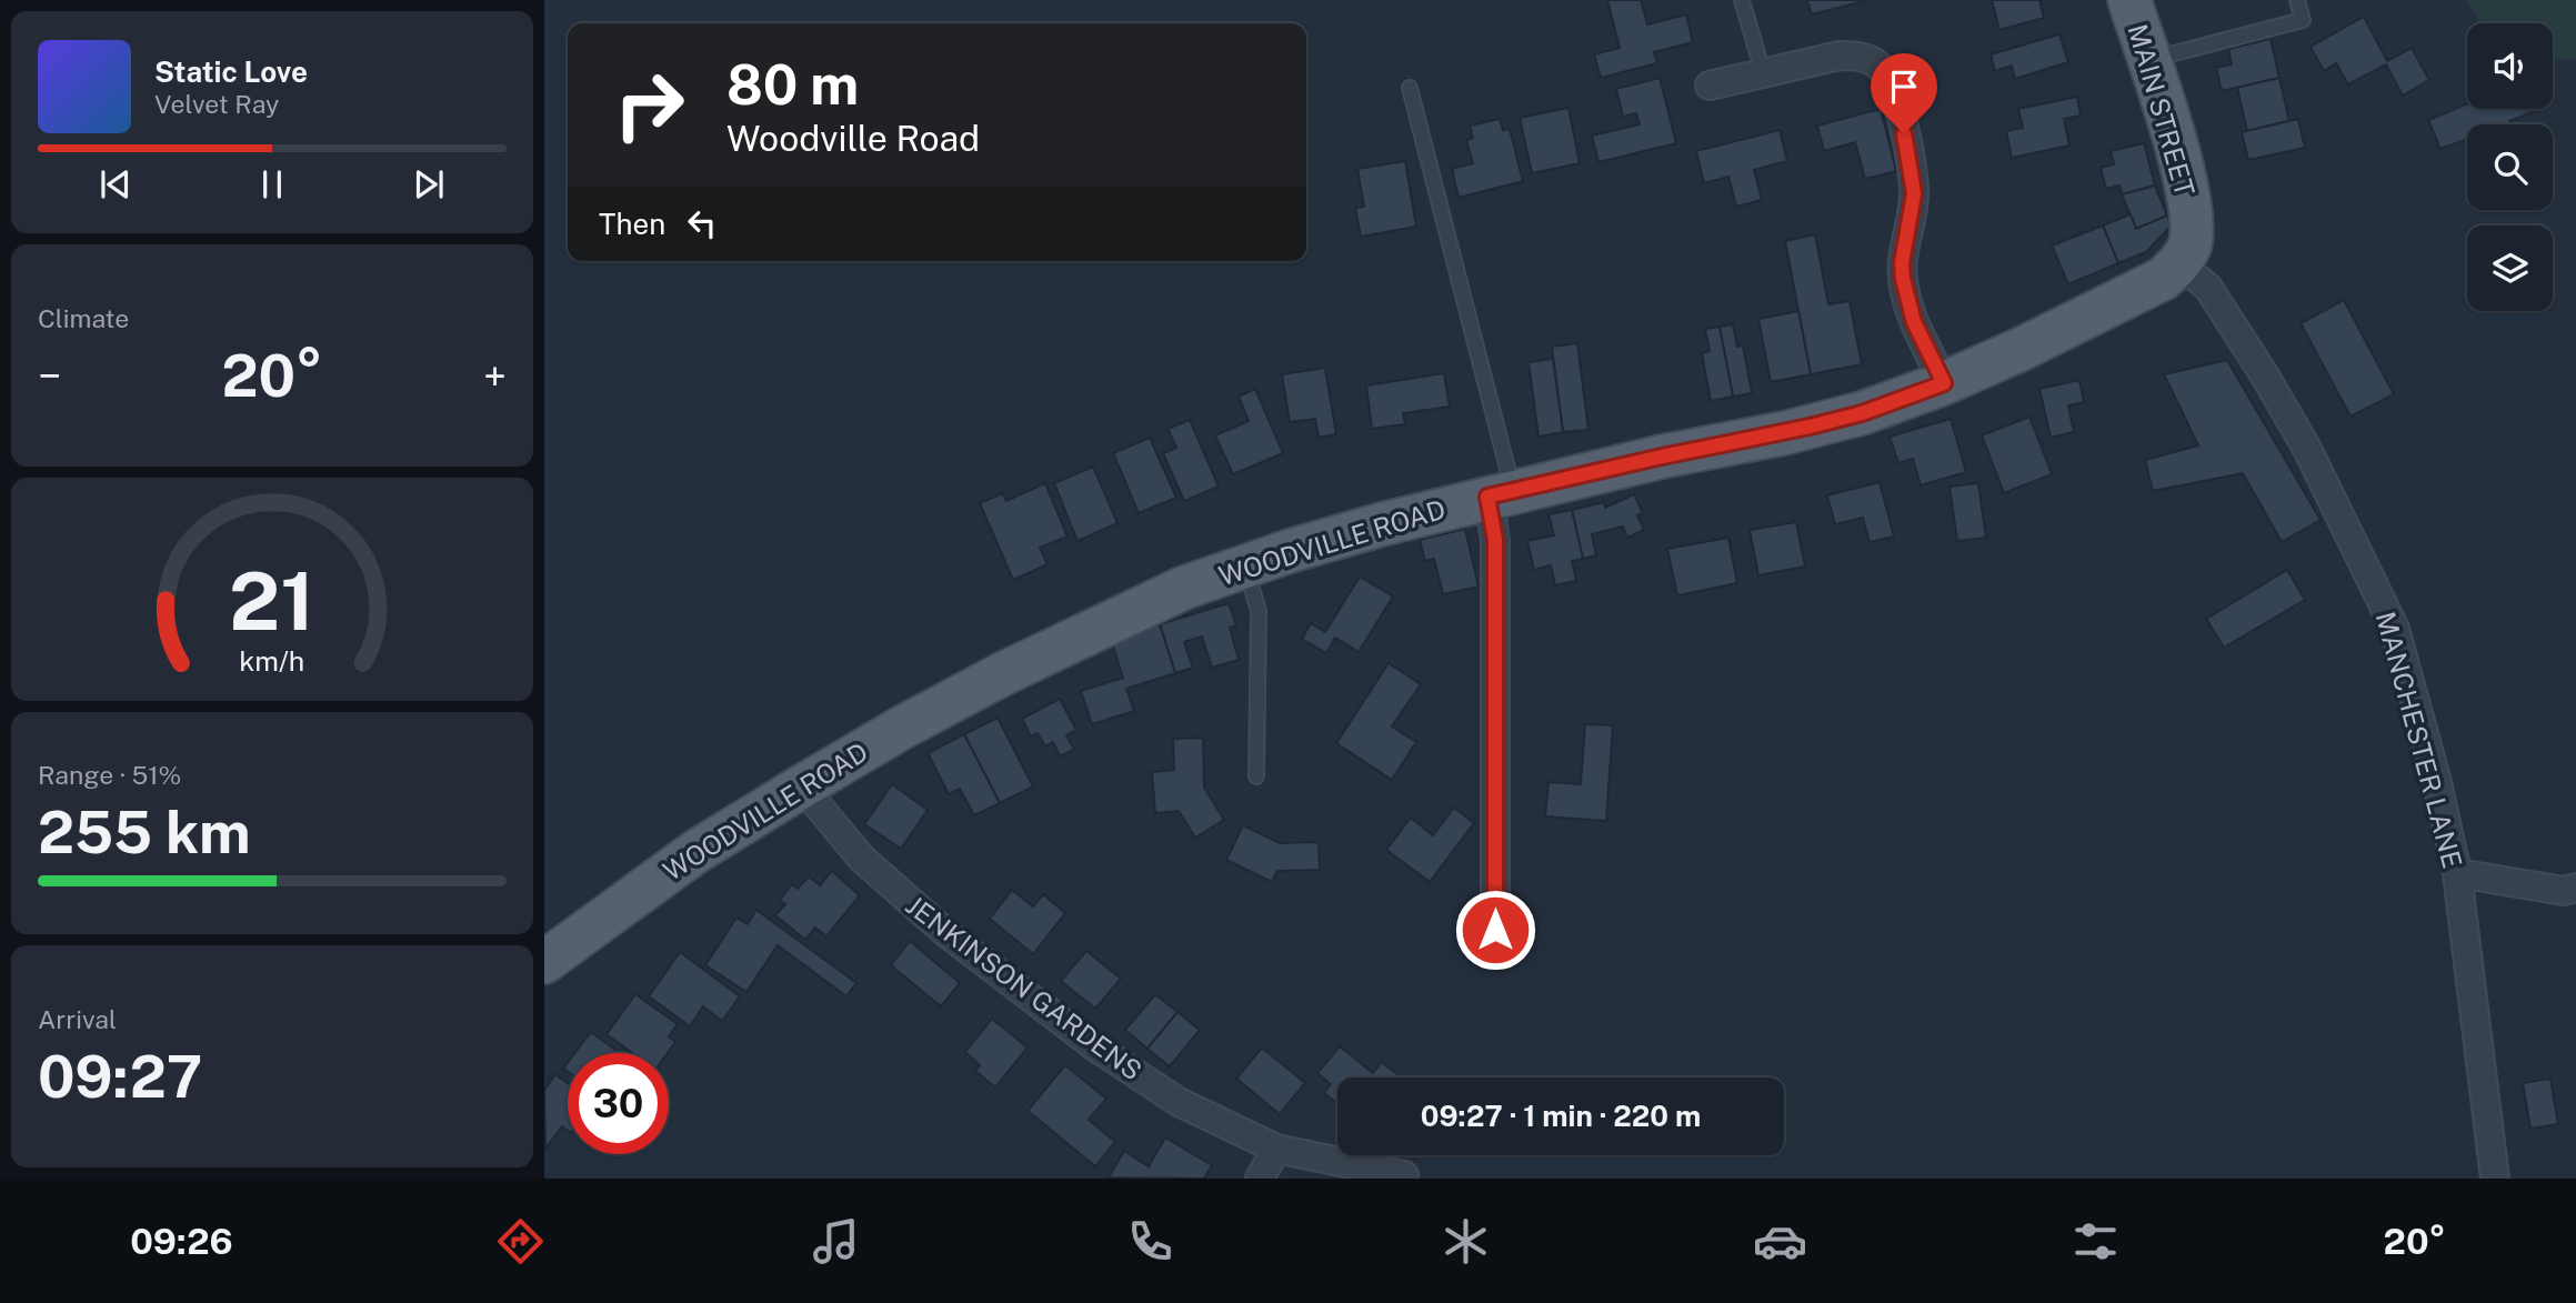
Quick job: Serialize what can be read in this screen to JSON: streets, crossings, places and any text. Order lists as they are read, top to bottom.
{
  "streets": {
    "main road": ["MAIN STREET", "WOODVILLE ROAD"],
    "street": ["MANCHESTER LANE", "JENKINSON GARDENS"]
  },
  "crossings": [
    ["MAIN STREET", "WOODVILLE ROAD"],
    ["MAIN STREET", "MANCHESTER LANE"],
    ["WOODVILLE ROAD", "MANCHESTER LANE"],
    ["WOODVILLE ROAD", "JENKINSON GARDENS"]
  ],
  "page": {
    "turn": ["80 m", "Woodville Road"],
    "song": ["Static Love", "Velvet Ray"],
    "then": "Then",
    "tile": [
      "Climate",
      ["Range · 51%", "255 km"],
      ["Arrival", "09:27"]
    ],
    "heat": ["−", "20°", "+"],
    "limit": "30",
    "trip": "09:27 · 1 min · 220 m",
    "tabs": ["09:26", "20°"],
    "gauge": ["21", "km/h"]
  }
}
